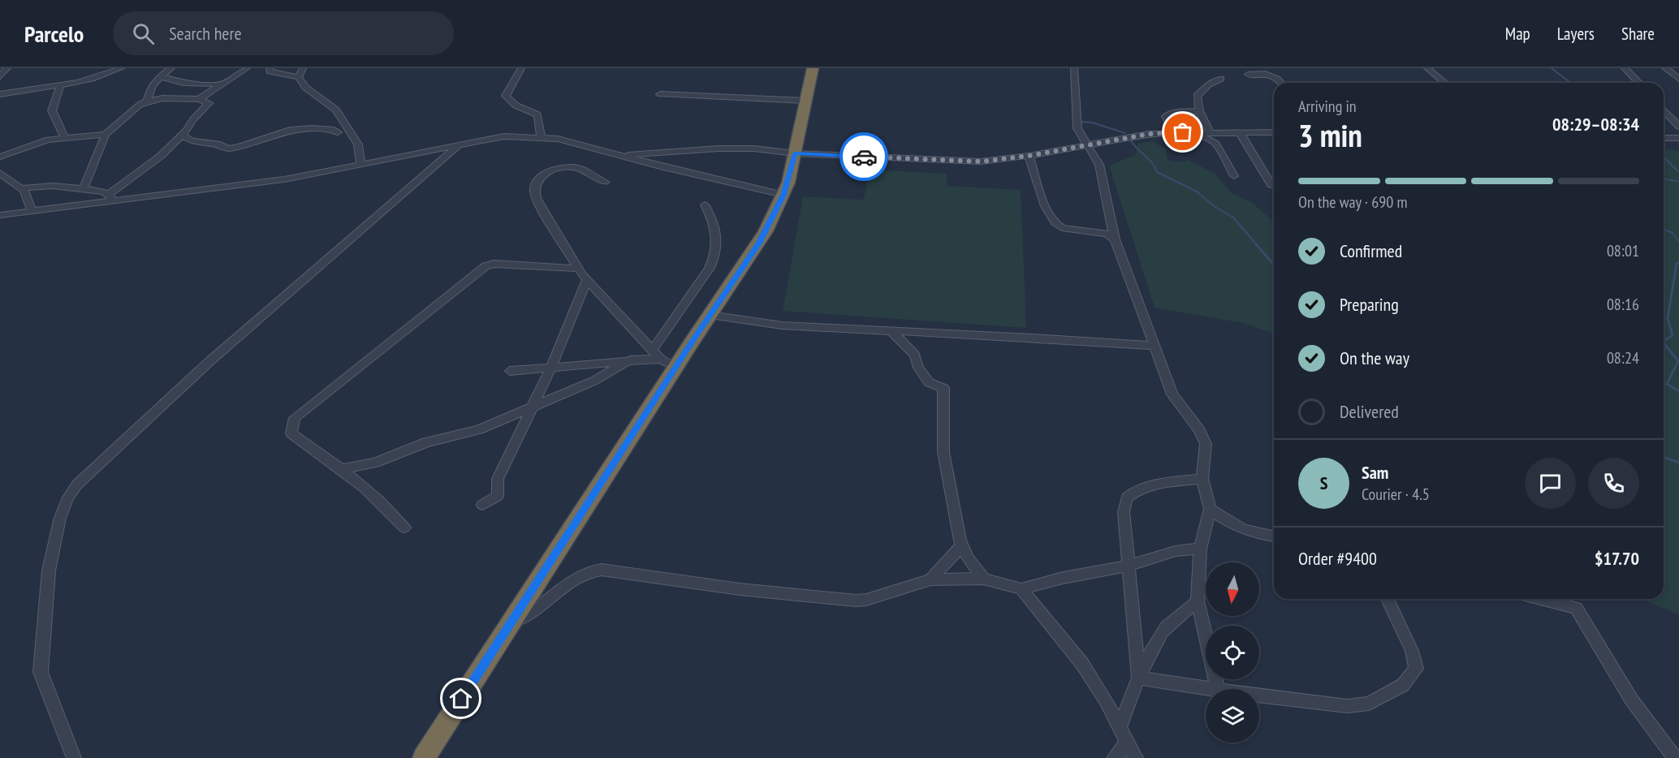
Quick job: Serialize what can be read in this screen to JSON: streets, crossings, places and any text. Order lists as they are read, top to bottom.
{
  "north": "bottom",
  "page": {
    "header": "Parcelo",
    "search": "Search here",
    "nav": ["Map", "Layers", "Share"],
    "heading": ["3 min", "Arriving in", "08:29–08:34"],
    "panel": [
      "Sam",
      "Courier · 4.5",
      "Order #9400",
      "$17.70"
    ],
    "bar": "On the way · 690 m",
    "list": [
      ["Confirmed", "08:01"],
      ["Preparing", "08:16"],
      ["On the way", "08:24"],
      "Delivered"
    ],
    "round": "S"
  }
}
